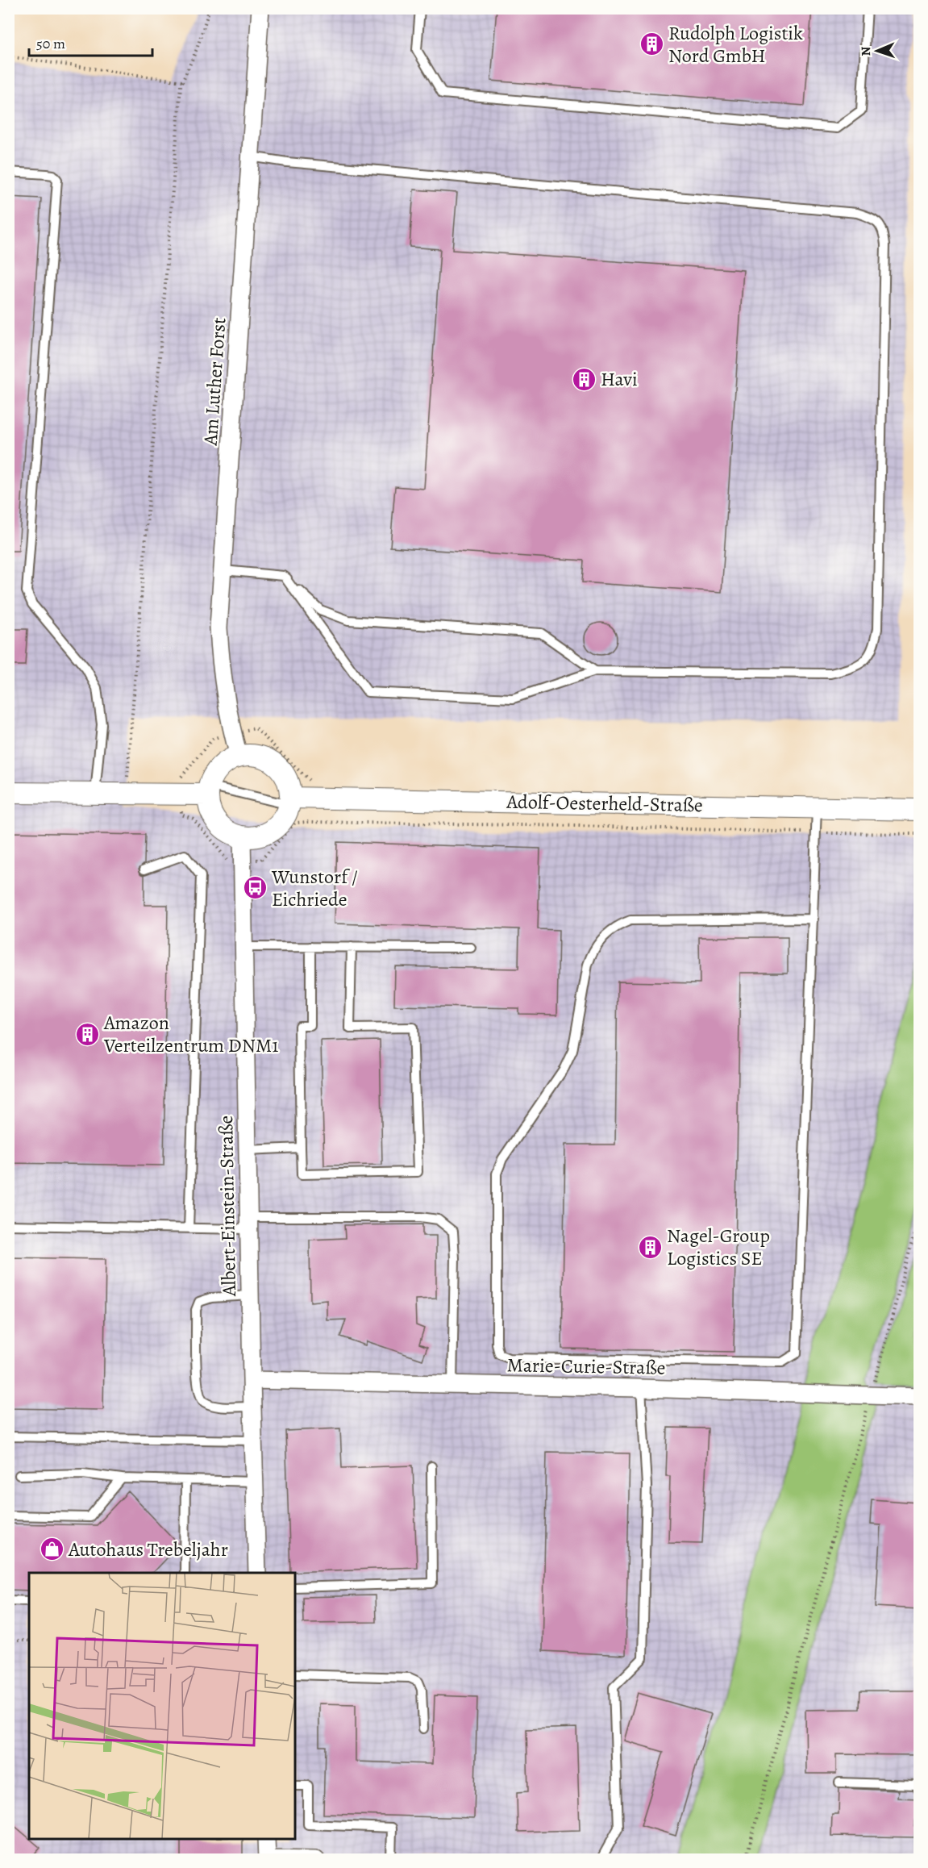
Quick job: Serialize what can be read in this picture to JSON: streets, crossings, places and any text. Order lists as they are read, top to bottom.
{
  "streets": {
    "street": [
      "Am Luther Forst",
      "Adolf-Oesterheld-Straße",
      "Albert-Einstein-Straße",
      "Marie-Curie-Straße"
    ]
  },
  "crossings": [
    ["Albert-Einstein-Straße", "Marie-Curie-Straße"]
  ],
  "places": {
    "building": [
      "Rudolph Logistik Nord GmbH",
      "Havi",
      "Amazon Verteilzentrum DNM1",
      "Nagel-Group Logistics SE"
    ],
    "bus stop": ["Wunstorf / Eichriede"],
    "shop": ["Autohaus Trebeljahr"]
  },
  "scale_bar": "50 m",
  "north": "left"
}
